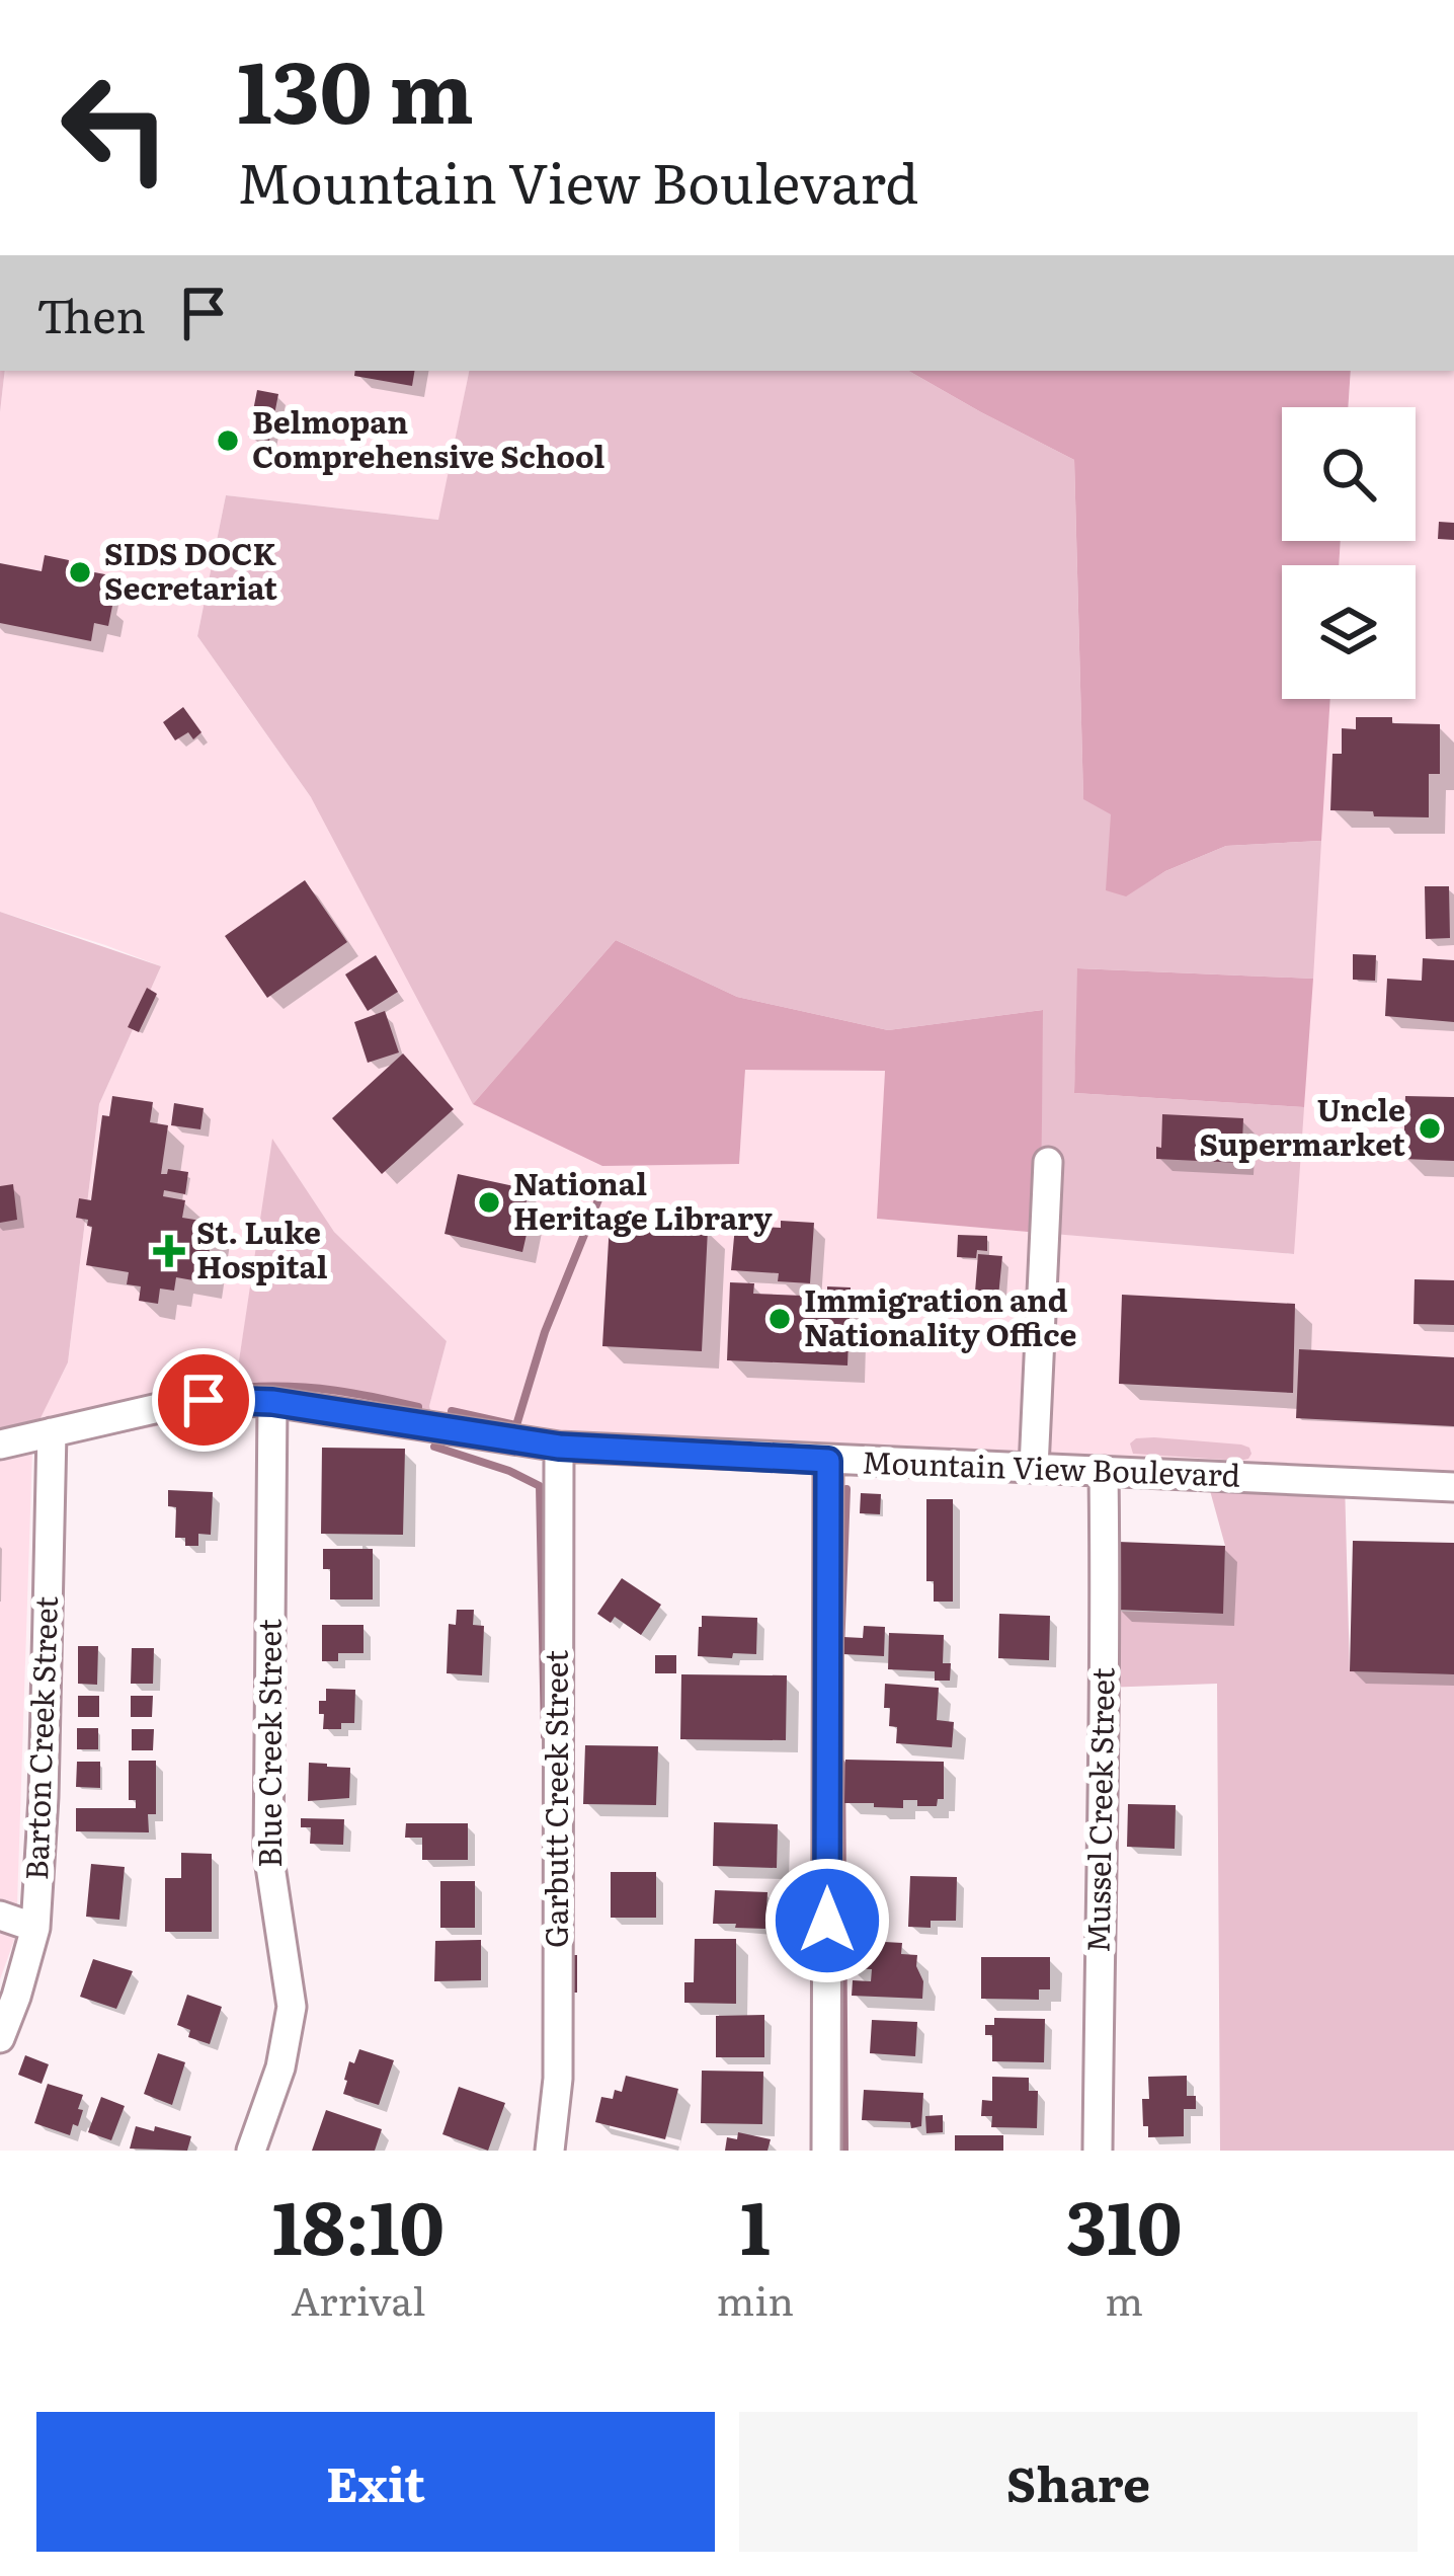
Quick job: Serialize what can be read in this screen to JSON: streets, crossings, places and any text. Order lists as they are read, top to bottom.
{
  "streets": {
    "street": [
      "Mountain View Boulevard",
      "Barton Creek Street",
      "Blue Creek Street",
      "Garbutt Creek Street",
      "Mussel Creek Street"
    ]
  },
  "crossings": [
    ["Mountain View Boulevard", "Barton Creek Street"],
    ["Mountain View Boulevard", "Blue Creek Street"],
    ["Mountain View Boulevard", "Garbutt Creek Street"],
    ["Mountain View Boulevard", "Mussel Creek Street"]
  ],
  "places": {
    "other": [
      "Belmopan Comprehensive School",
      "SIDS DOCK Secretariat",
      "Uncle Supermarket",
      "National Heritage Library",
      "Immigration and Nationality Office"
    ],
    "health": ["St. Luke Hospital"]
  },
  "page": {
    "turn": ["130 m", "Mountain View Boulevard"],
    "then": "Then",
    "eta": [
      "18:10",
      "Arrival",
      "1",
      "min",
      "310",
      "m"
    ],
    "buttons": ["Exit", "Share"]
  }
}
